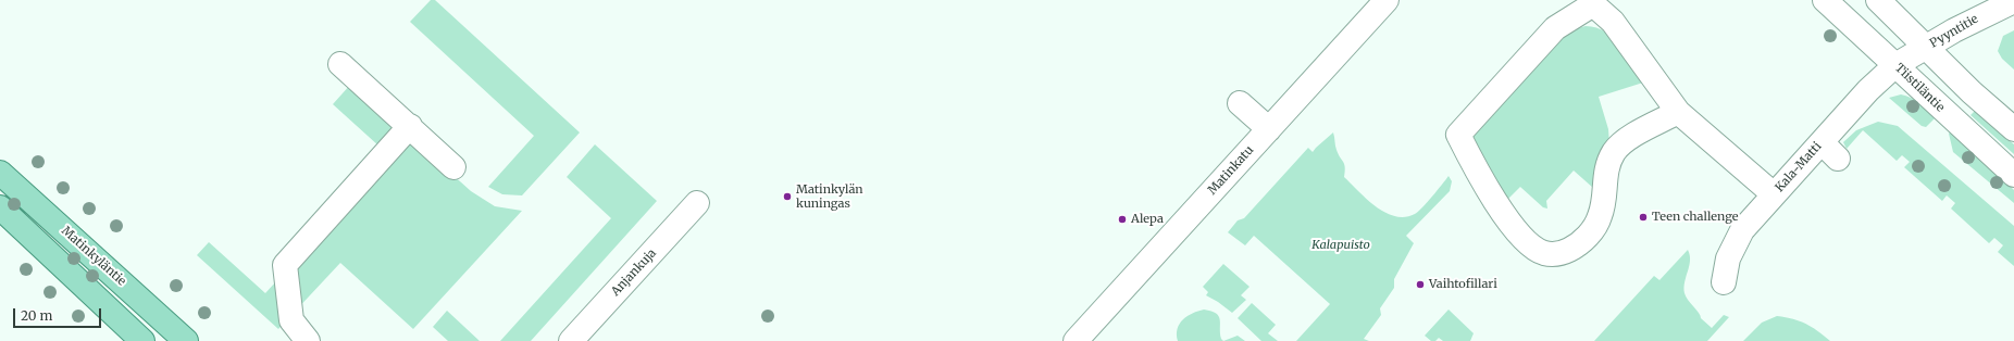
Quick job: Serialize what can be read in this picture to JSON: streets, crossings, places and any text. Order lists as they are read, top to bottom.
{
  "streets": {
    "main road": ["Matinkyläntie"],
    "street": [
      "Pyyntitie",
      "Tiistiläntie",
      "Kala-Matti",
      "Matinkatu",
      "Anjankuja"
    ]
  },
  "crossings": [
    ["Pyyntitie", "Tiistiläntie"],
    ["Pyyntitie", "Kala-Matti"],
    ["Tiistiläntie", "Kala-Matti"]
  ],
  "parks": ["Kalapuisto"],
  "places": [
    "Matinkylän kuningas",
    "Teen challenge",
    "Alepa",
    "Vaihtofillari"
  ],
  "scale_bar": "20 m"
}
